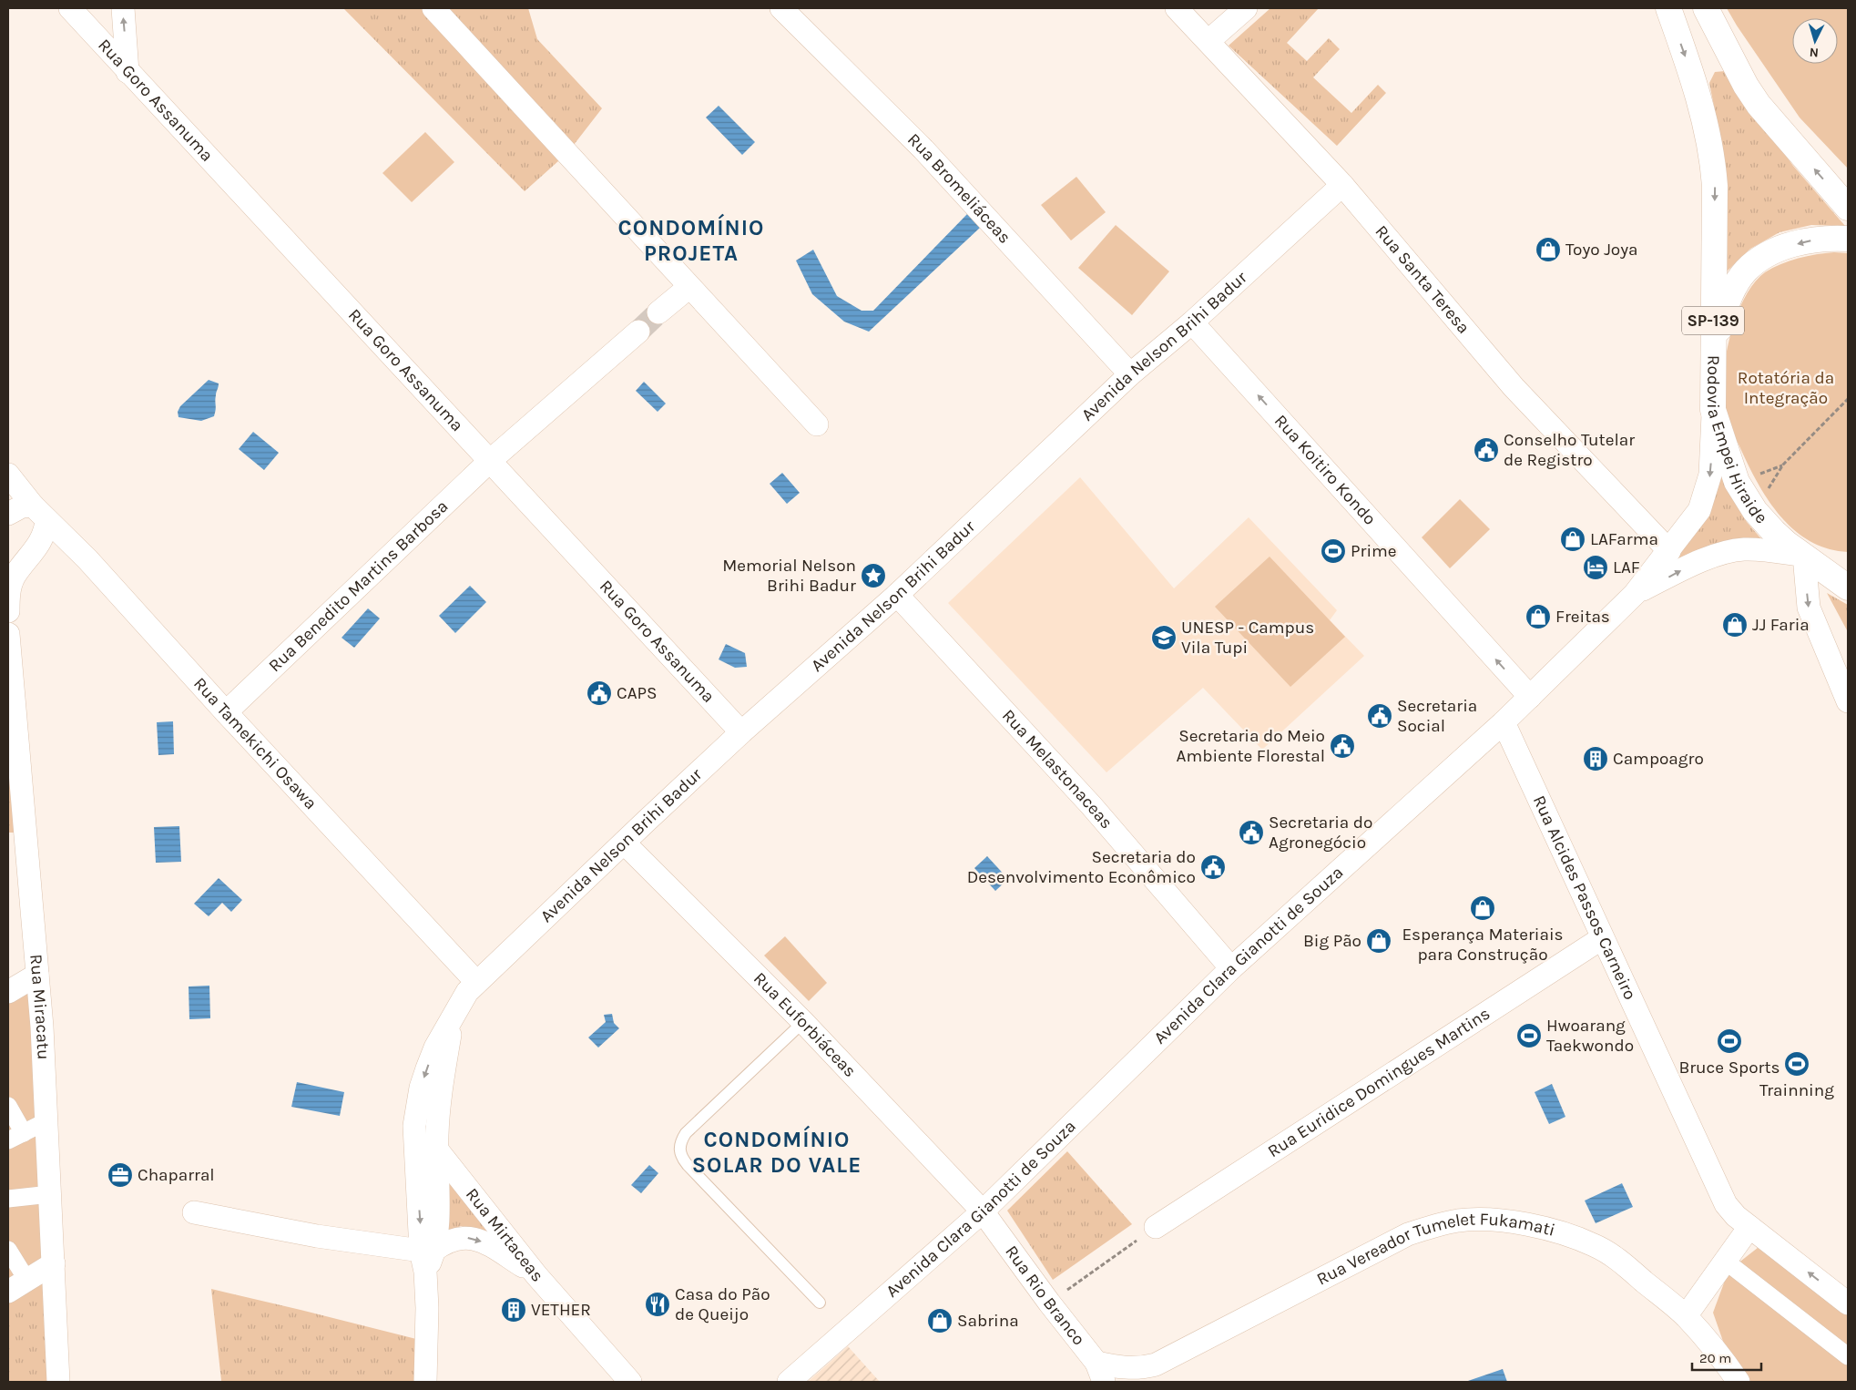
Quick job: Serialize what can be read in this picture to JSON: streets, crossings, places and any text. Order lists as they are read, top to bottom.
{
  "streets": {
    "main road": ["SP-139", "Rodovia Empei Hiraide"],
    "street": [
      "Rua Goro Assanuma",
      "Rua Bromeliáceas",
      "Rua Santa Teresa",
      "Avenida Nelson Brihi Badur",
      "Rua Koitiro Kondo",
      "Rua Benedito Martins Barbosa",
      "Rua Tamekichi Osawa",
      "Rua Melastonaceas",
      "Rua Alcides Passos Carneiro",
      "Avenida Clara Gianotti de Souza",
      "Rua Miracatu",
      "Rua Euforbiáceas",
      "Rua Euridice Domingues Martins",
      "Rua Mirtaceas",
      "Rua Vereador Tumelet Fukamati",
      "Rua Rio Branco"
    ]
  },
  "crossings": [
    ["Rua Goro Assanuma", "Avenida Nelson Brihi Badur"],
    ["Rua Goro Assanuma", "Rua Benedito Martins Barbosa"],
    ["Rua Bromeliáceas", "Avenida Nelson Brihi Badur"],
    ["Rua Santa Teresa", "Avenida Nelson Brihi Badur"],
    ["Rua Santa Teresa", "Avenida Clara Gianotti de Souza"],
    ["Avenida Nelson Brihi Badur", "Rua Koitiro Kondo"],
    ["Avenida Nelson Brihi Badur", "Rua Tamekichi Osawa"],
    ["Avenida Nelson Brihi Badur", "Rua Melastonaceas"],
    ["Avenida Nelson Brihi Badur", "Rua Euforbiáceas"],
    ["Avenida Nelson Brihi Badur", "Rua Mirtaceas"],
    ["Rodovia Empei Hiraide", "Avenida Clara Gianotti de Souza"],
    ["Rua Koitiro Kondo", "Avenida Clara Gianotti de Souza"],
    ["Rua Benedito Martins Barbosa", "Rua Tamekichi Osawa"],
    ["Rua Melastonaceas", "Avenida Clara Gianotti de Souza"],
    ["Rua Alcides Passos Carneiro", "Avenida Clara Gianotti de Souza"],
    ["Rua Alcides Passos Carneiro", "Rua Euridice Domingues Martins"],
    ["Avenida Clara Gianotti de Souza", "Rua Euforbiáceas"],
    ["Avenida Clara Gianotti de Souza", "Rua Rio Branco"],
    ["Rua Euforbiáceas", "Rua Rio Branco"],
    ["Rua Vereador Tumelet Fukamati", "Rua Rio Branco"]
  ],
  "one_way": ["Rodovia Empei Hiraide", "Rua Koitiro Kondo"],
  "districts": ["CONDOMÍNIO PROJETA", "CONDOMÍNIO SOLAR DO VALE"],
  "parks": ["Rotatória da Integração"],
  "places": {
    "shop": [
      "Toyo Joya",
      "LAFarma",
      "Freitas",
      "JJ Faria",
      "Esperança Materiais para Construção",
      "Big Pão",
      "Sabrina"
    ],
    "public building": [
      "Conselho Tutelar de Registro",
      "CAPS",
      "Secretaria Social",
      "Secretaria do Meio Ambiente Florestal",
      "Secretaria do Agronegócio",
      "Secretaria do Desenvolvimento Econômico"
    ],
    "sports": [
      "Prime",
      "Hwoarang Taekwondo",
      "Bruce Sports",
      "Trainning"
    ],
    "hotel": ["LAF"],
    "place": ["Memorial Nelson Brihi Badur"],
    "school or university": ["UNESP - Campus Vila Tupi"],
    "building": ["Campoagro", "VETHER"],
    "office": ["Chaparral"],
    "restaurant": ["Casa do Pão de Queijo"]
  },
  "scale_bar": "20 m",
  "north": "bottom"
}
